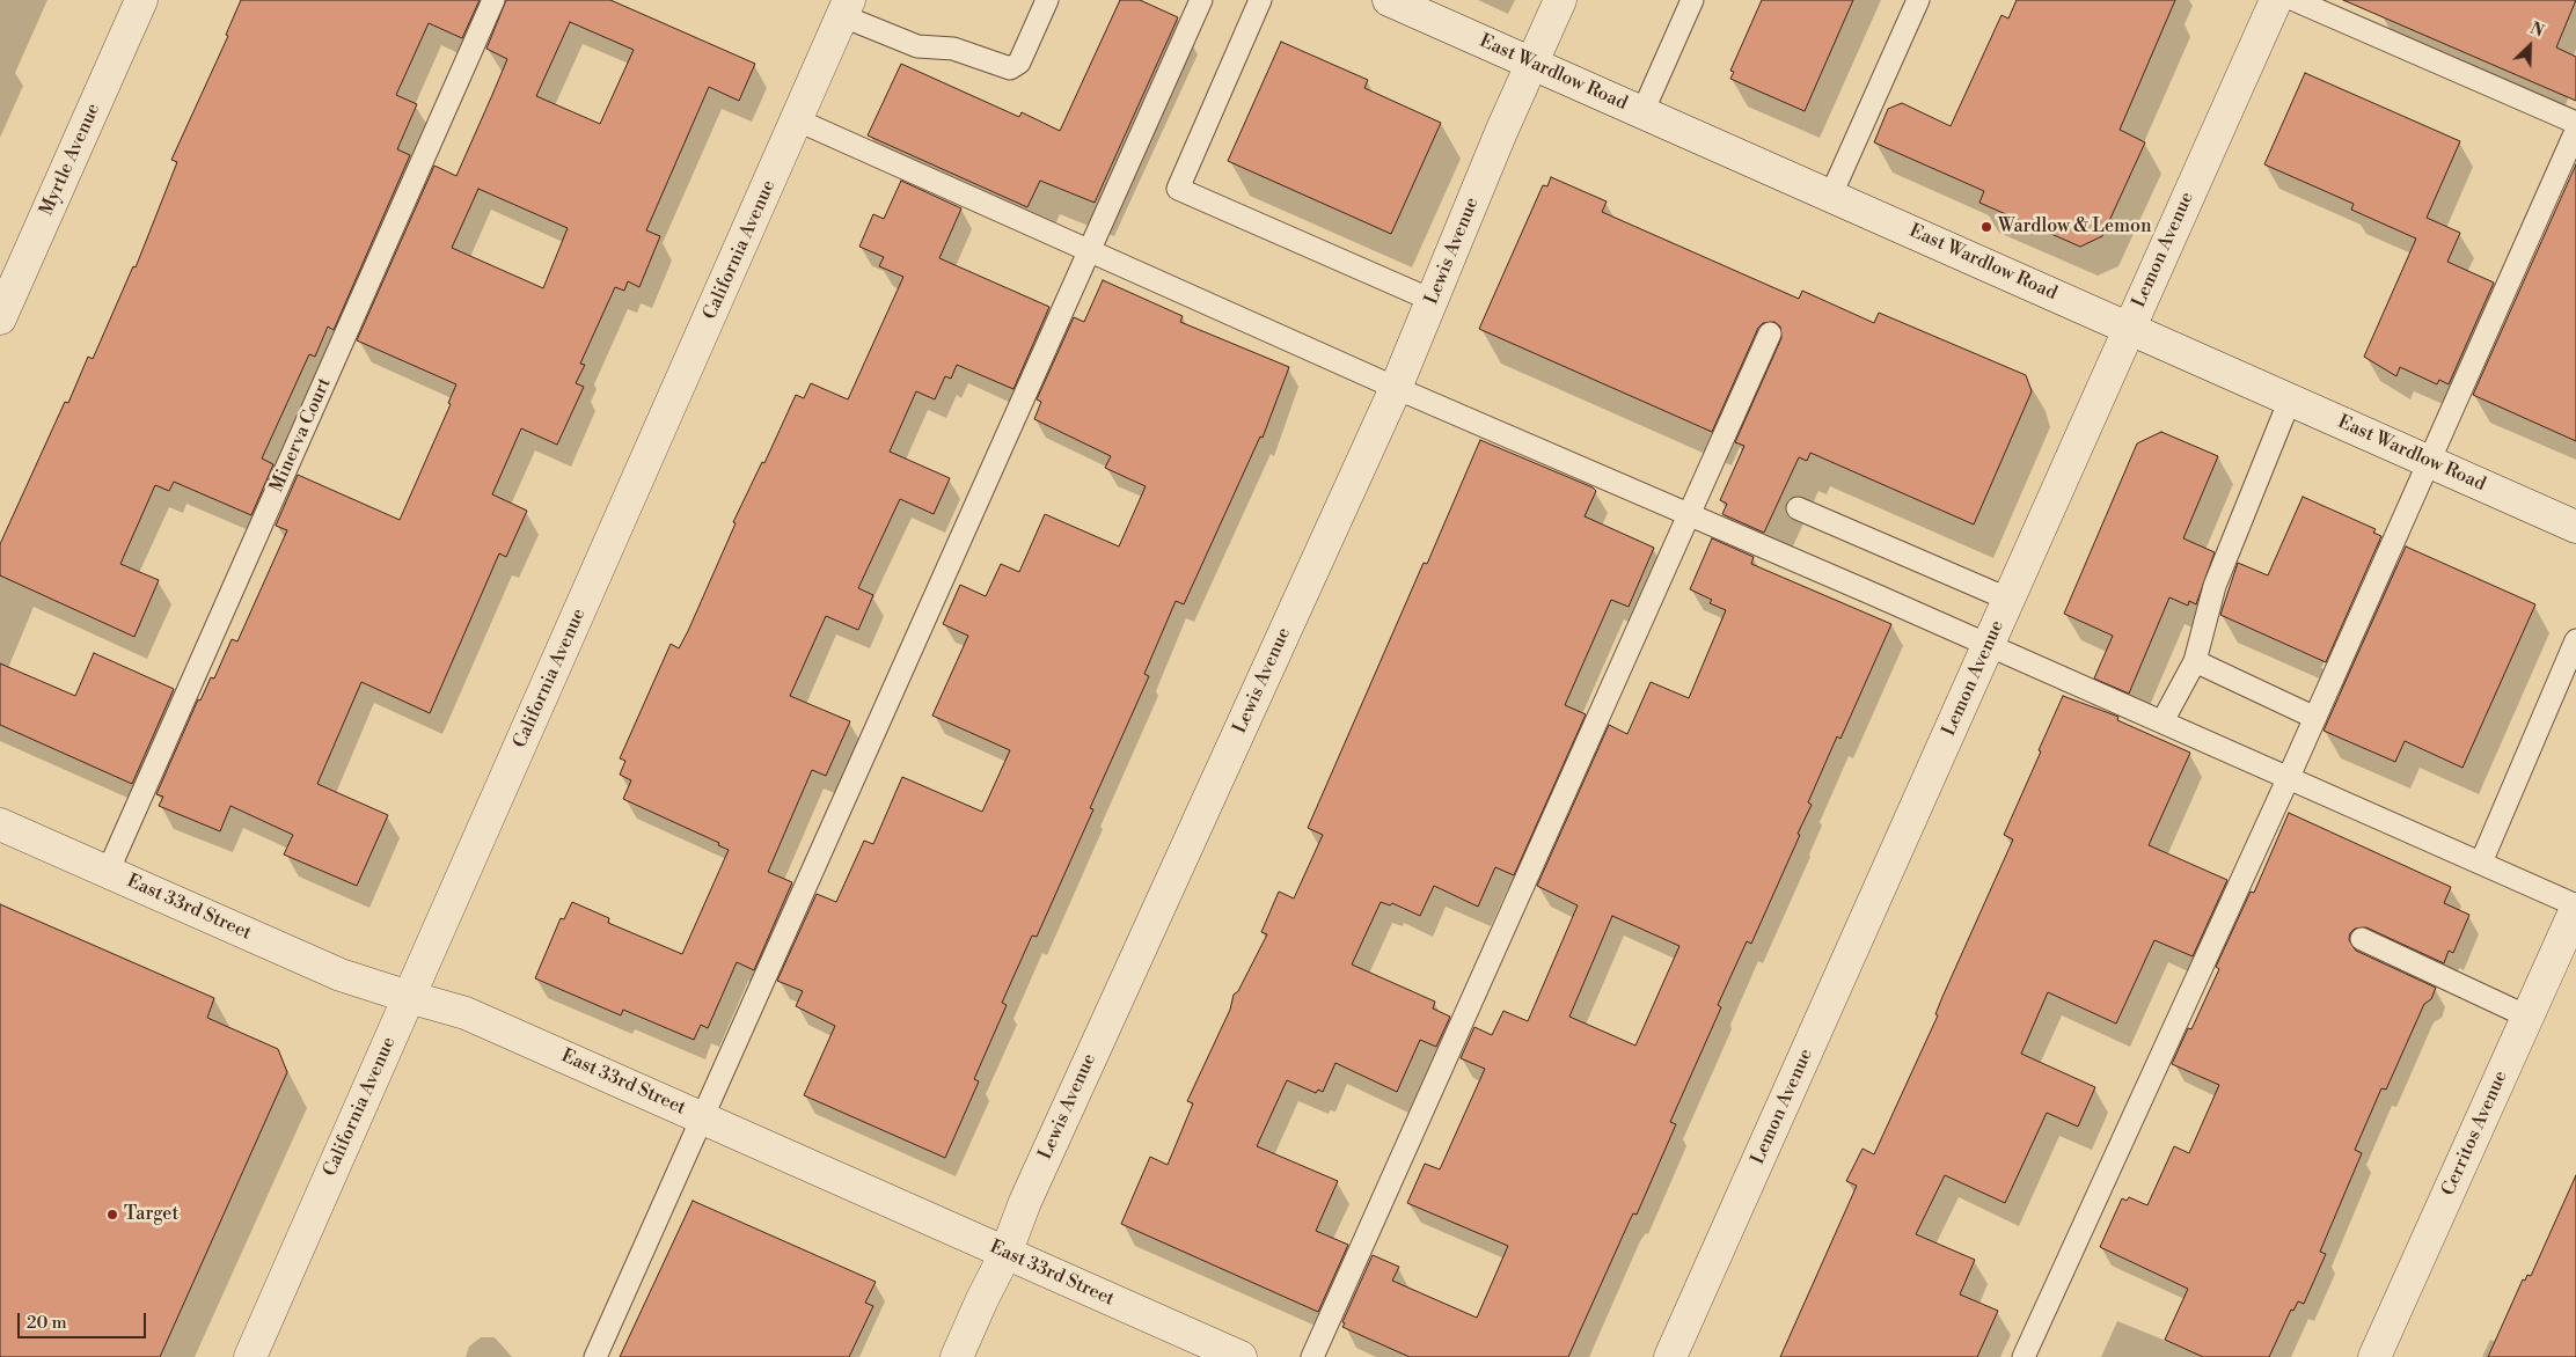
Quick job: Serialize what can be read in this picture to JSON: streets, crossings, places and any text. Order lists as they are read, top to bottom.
{
  "streets": {
    "street": [
      "East Wardlow Road",
      "Myrtle Avenue",
      "California Avenue",
      "Lemon Avenue",
      "Lewis Avenue",
      "East 33rd Street",
      "Cerritos Avenue"
    ],
    "lane": ["Minerva Court"]
  },
  "crossings": [
    ["East Wardlow Road", "Lemon Avenue"],
    ["East Wardlow Road", "Lewis Avenue"],
    ["California Avenue", "East 33rd Street"],
    ["Lewis Avenue", "East 33rd Street"],
    ["Minerva Court", "East 33rd Street"]
  ],
  "places": ["Wardlow & Lemon", "Target"],
  "scale_bar": "20 m",
  "north": "top right"
}
